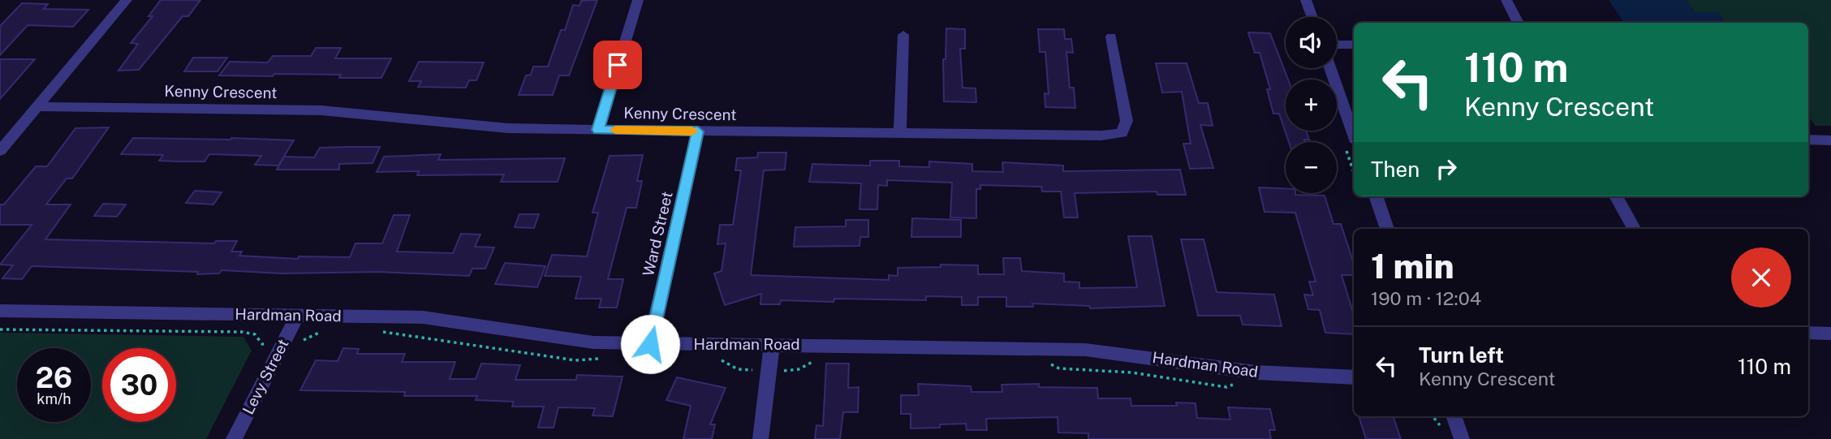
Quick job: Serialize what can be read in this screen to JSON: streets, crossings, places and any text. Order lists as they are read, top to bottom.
{
  "streets": {
    "street": [
      "Kenny Crescent",
      "Ward Street",
      "Hardman Road",
      "Levy Street"
    ]
  },
  "crossings": [
    ["Kenny Crescent", "Ward Street"],
    ["Ward Street", "Hardman Road"],
    ["Hardman Road", "Levy Street"]
  ],
  "page": {
    "map_buttons": ["+", "−"],
    "turn": ["110 m", "Kenny Crescent"],
    "then": "Then",
    "heading": ["1 min", "190 m · 12:04"],
    "list": [
      {
        "name": "Turn left",
        "note": "Kenny Crescent",
        "value": "110 m"
      }
    ],
    "speed": "26 km/h",
    "limit": "30"
  }
}
